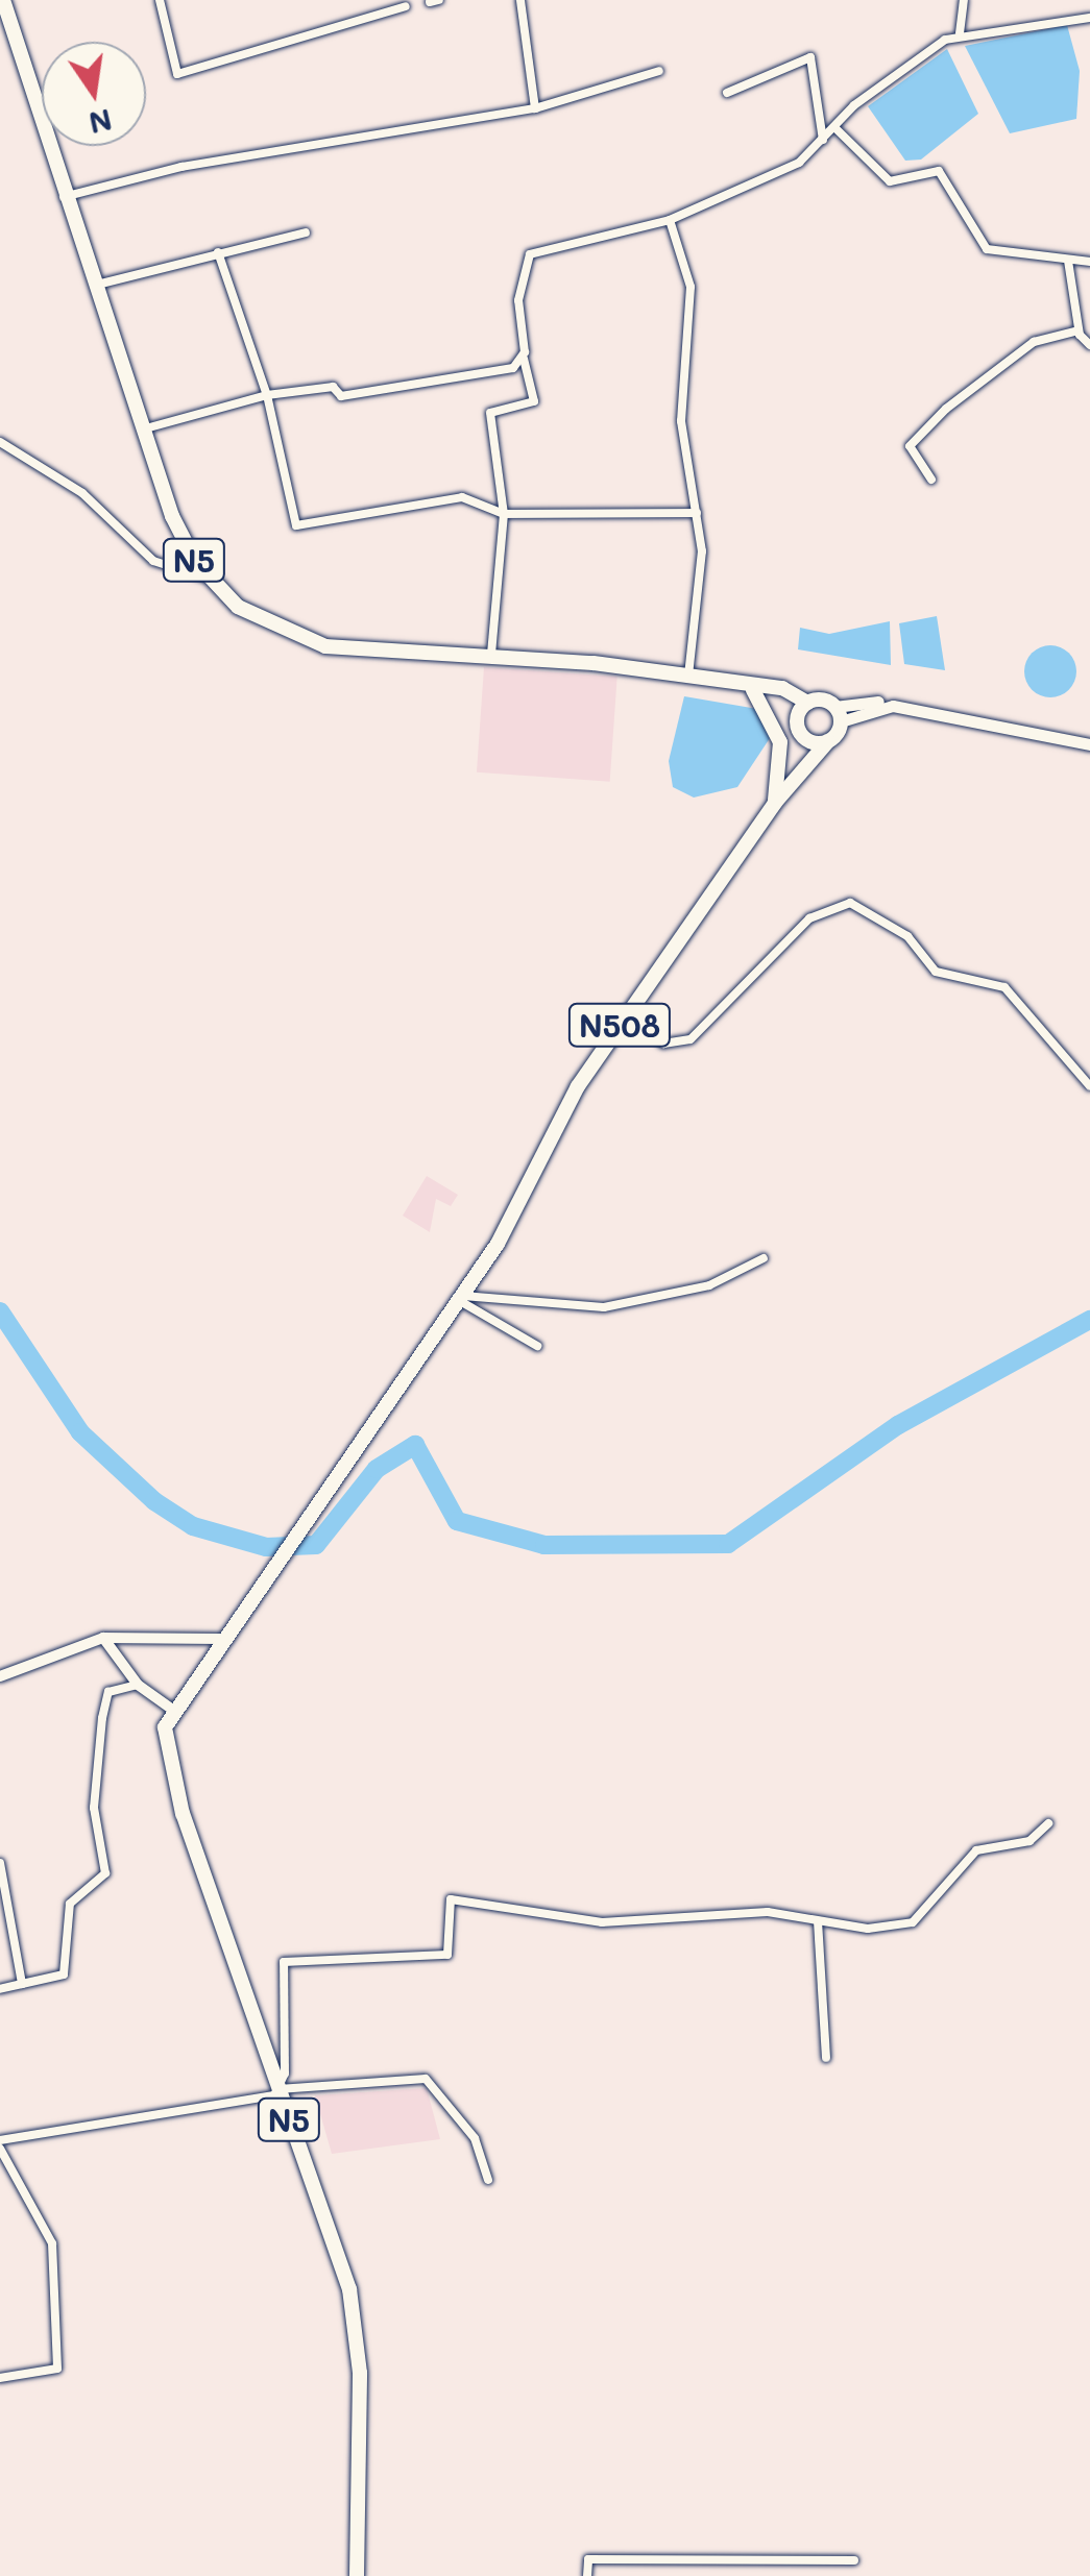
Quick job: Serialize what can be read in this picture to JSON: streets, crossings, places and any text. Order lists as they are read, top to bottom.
{
  "streets": {
    "highway": ["N5", "N508"]
  },
  "crossings": [
    ["N5", "N508"]
  ],
  "north": "bottom"
}
